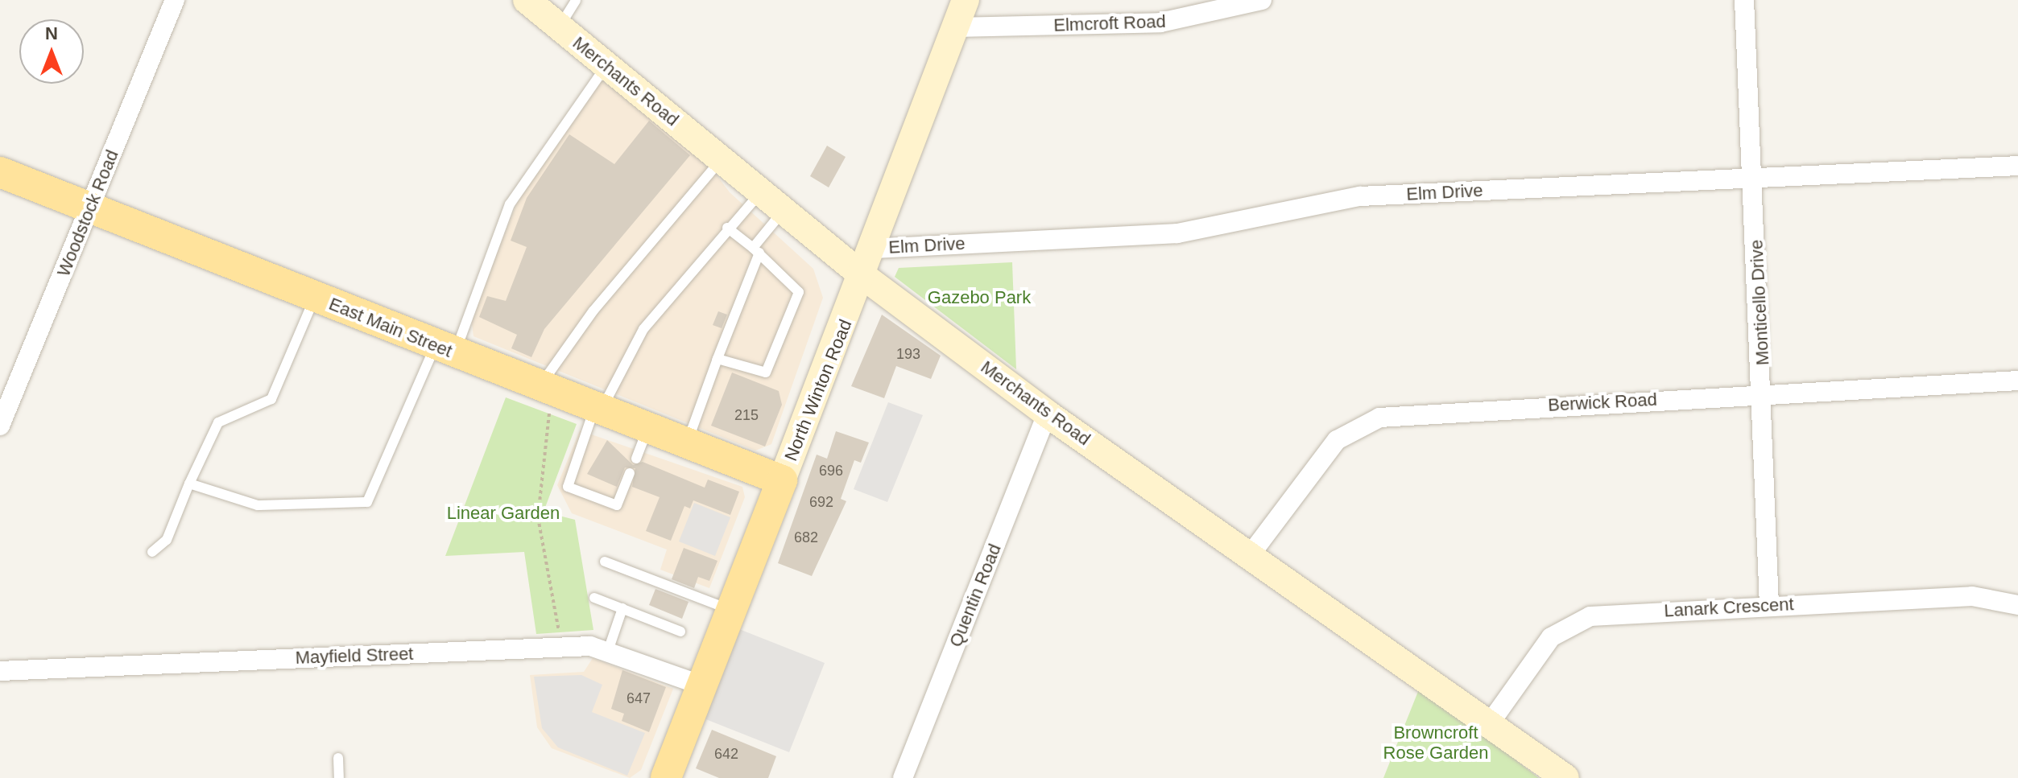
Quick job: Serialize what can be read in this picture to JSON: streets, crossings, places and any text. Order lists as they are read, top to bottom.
{
  "streets": {
    "main road": ["East Main Street", "North Winton Road"],
    "street": [
      "Elmcroft Road",
      "Merchants Road",
      "Elm Drive",
      "Woodstock Road",
      "Monticello Drive",
      "Berwick Road",
      "Quentin Road",
      "Lanark Crescent",
      "Mayfield Street"
    ]
  },
  "crossings": [
    ["Elmcroft Road", "North Winton Road"],
    ["Merchants Road", "North Winton Road"],
    ["Merchants Road", "Berwick Road"],
    ["Merchants Road", "Quentin Road"],
    ["Merchants Road", "Lanark Crescent"],
    ["Elm Drive", "Monticello Drive"],
    ["Elm Drive", "North Winton Road"],
    ["Woodstock Road", "East Main Street"],
    ["Monticello Drive", "Berwick Road"],
    ["Monticello Drive", "Lanark Crescent"],
    ["East Main Street", "North Winton Road"],
    ["North Winton Road", "Mayfield Street"]
  ],
  "parks": ["Gazebo Park", "Linear Garden", "Browncroft Rose Garden"],
  "house_numbers": [
    "193",
    "215",
    "696",
    "692",
    "682",
    "647",
    "642"
  ],
  "north": "top"
}
